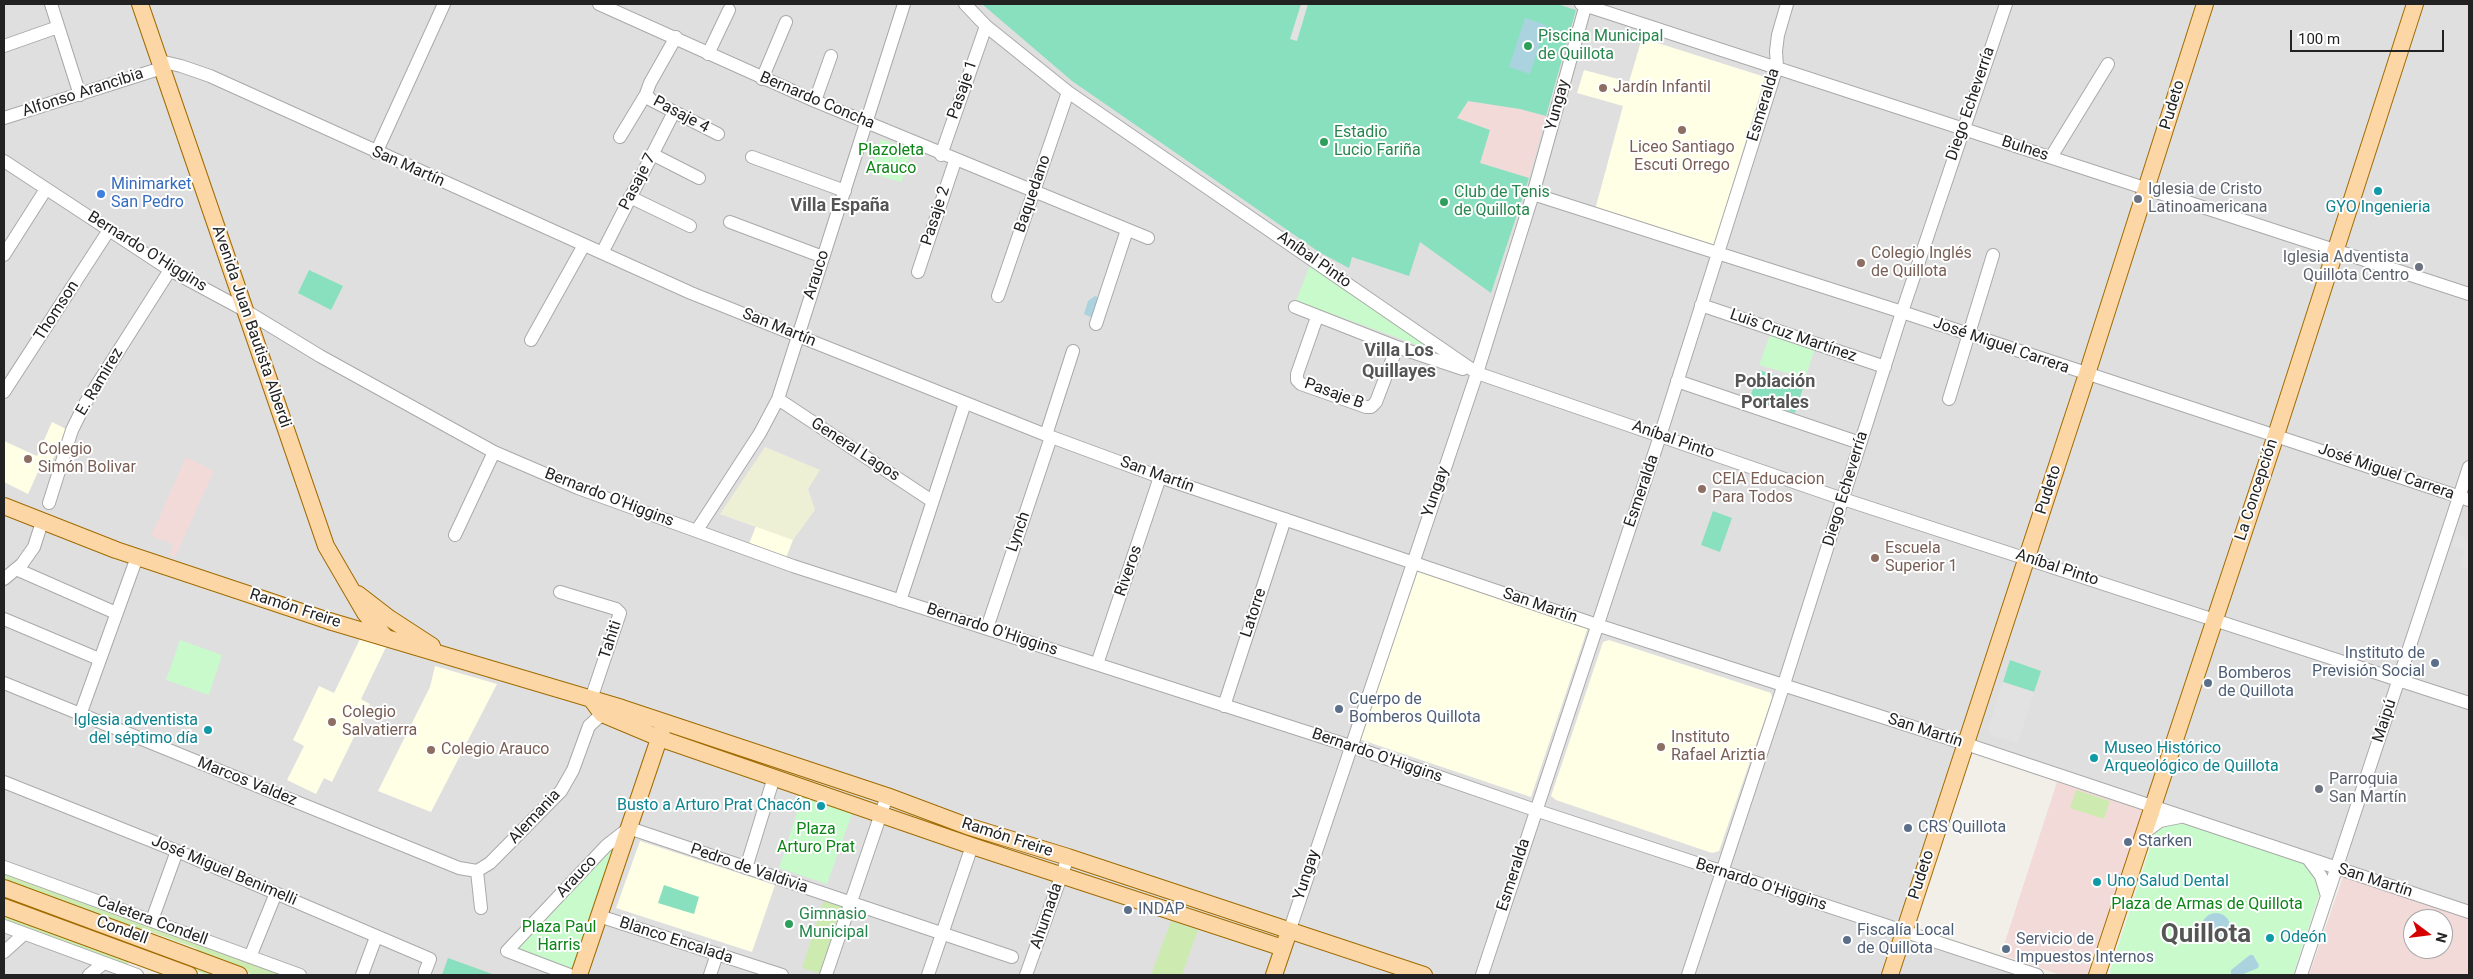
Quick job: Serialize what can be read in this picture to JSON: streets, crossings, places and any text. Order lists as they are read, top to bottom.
{
  "streets": {
    "main road": [
      "Yungay",
      "Pudeto",
      "Arauco",
      "Avenida Juan Bautista Alberdi",
      "La Concepción",
      "Ramón Freire",
      "Condell"
    ],
    "street": [
      "Pasaje 1",
      "Alfonso Arancibia",
      "Bernardo Concha",
      "Diego Echeverría",
      "Esmeralda",
      "Pasaje 4",
      "Bulnes",
      "San Martín",
      "Pasaje 7",
      "Baquedano",
      "Pasaje 2",
      "Bernardo O'Higgins",
      "Aníbal Pinto",
      "Thomson",
      "Luis Cruz Martínez",
      "José Miguel Carrera",
      "E. Ramirez",
      "Pasaje B",
      "General Lagos",
      "Lynch",
      "Riveros",
      "Latorre",
      "Tahiti",
      "Maipú",
      "Marcos Valdez",
      "Alemania",
      "Pedro de Valdivia",
      "José Miguel Benimelli",
      "Ahumada",
      "Caletera Condell",
      "Blanco Encalada"
    ]
  },
  "crossings": [
    ["Pasaje 1", "Bernardo Concha"],
    ["Pasaje 1", "Aníbal Pinto"],
    ["Alfonso Arancibia", "San Martín"],
    ["Alfonso Arancibia", "Avenida Juan Bautista Alberdi"],
    ["Bernardo Concha", "Baquedano"],
    ["Bernardo Concha", "Pasaje 2"],
    ["Bernardo Concha", "Arauco"],
    ["Diego Echeverría", "Bulnes"],
    ["Diego Echeverría", "San Martín"],
    ["Diego Echeverría", "Bernardo O'Higgins"],
    ["Diego Echeverría", "Aníbal Pinto"],
    ["Diego Echeverría", "Luis Cruz Martínez"],
    ["Diego Echeverría", "José Miguel Carrera"],
    ["Yungay", "Bulnes"],
    ["Yungay", "San Martín"],
    ["Yungay", "Bernardo O'Higgins"],
    ["Yungay", "Aníbal Pinto"],
    ["Yungay", "José Miguel Carrera"],
    ["Yungay", "Ramón Freire"],
    ["Esmeralda", "Bulnes"],
    ["Esmeralda", "San Martín"],
    ["Esmeralda", "Bernardo O'Higgins"],
    ["Esmeralda", "Aníbal Pinto"],
    ["Esmeralda", "Luis Cruz Martínez"],
    ["Esmeralda", "José Miguel Carrera"],
    ["Pudeto", "Bulnes"],
    ["Pudeto", "San Martín"],
    ["Pudeto", "Bernardo O'Higgins"],
    ["Pudeto", "Aníbal Pinto"],
    ["Pudeto", "José Miguel Carrera"],
    ["Pasaje 4", "Pasaje 7"],
    ["Bulnes", "La Concepción"],
    ["San Martín", "Pasaje 7"],
    ["San Martín", "Arauco"],
    ["San Martín", "Avenida Juan Bautista Alberdi"],
    ["San Martín", "La Concepción"],
    ["San Martín", "Lynch"],
    ["San Martín", "Riveros"],
    ["San Martín", "Latorre"],
    ["San Martín", "Maipú"],
    ["Baquedano", "Aníbal Pinto"],
    ["Bernardo O'Higgins", "Arauco"],
    ["Bernardo O'Higgins", "Thomson"],
    ["Bernardo O'Higgins", "Avenida Juan Bautista Alberdi"],
    ["Bernardo O'Higgins", "E. Ramirez"],
    ["Bernardo O'Higgins", "Lynch"],
    ["Bernardo O'Higgins", "Riveros"],
    ["Bernardo O'Higgins", "Latorre"],
    ["Aníbal Pinto", "La Concepción"],
    ["Aníbal Pinto", "Maipú"],
    ["Arauco", "General Lagos"],
    ["Arauco", "Ramón Freire"],
    ["Arauco", "Pedro de Valdivia"],
    ["Arauco", "Blanco Encalada"],
    ["Avenida Juan Bautista Alberdi", "Ramón Freire"],
    ["José Miguel Carrera", "La Concepción"],
    ["José Miguel Carrera", "Maipú"],
    ["Ramón Freire", "Tahiti"],
    ["Ramón Freire", "Alemania"],
    ["Ramón Freire", "Ahumada"],
    ["Marcos Valdez", "Alemania"]
  ],
  "districts": [
    "Villa España",
    "Villa Los Quillayes",
    "Población Portales",
    "Quillota"
  ],
  "parks": [
    "Plazoleta Arauco",
    "Plaza Arturo Prat",
    "Plaza de Armas de Quillota",
    "Plaza Paul Harris"
  ],
  "places": [
    "Piscina Municipal de Quillota",
    "Jardín Infantil",
    "Liceo Santiago Escuti Orrego",
    "Estadio Lucio Fariña",
    "GYO Ingenieria",
    "Minimarket San Pedro",
    "Iglesia de Cristo Latinoamericana",
    "Club de Tenis de Quillota",
    "Colegio Inglés de Quillota",
    "Iglesia Adventista Quillota Centro",
    "Colegio Simón Bolivar",
    "CEIA Educacion Para Todos",
    "Escuela Superior 1",
    "Instituto de Previsión Social",
    "Bomberos de Quillota",
    "Cuerpo de Bomberos Quillota",
    "Colegio Salvatierra",
    "Iglesia adventista del séptimo día",
    "Instituto Rafael Ariztia",
    "Colegio Arauco",
    "Museo Histórico Arqueológico de Quillota",
    "Parroquia San Martín",
    "Busto a Arturo Prat Chacón",
    "CRS Quillota",
    "Starken",
    "Uno Salud Dental",
    "INDAP",
    "Gimnasio Municipal",
    "Odeón",
    "Fiscalía Local de Quillota",
    "Servicio de Impuestos Internos"
  ],
  "scale_bar": "100 m",
  "north": "right"
}
